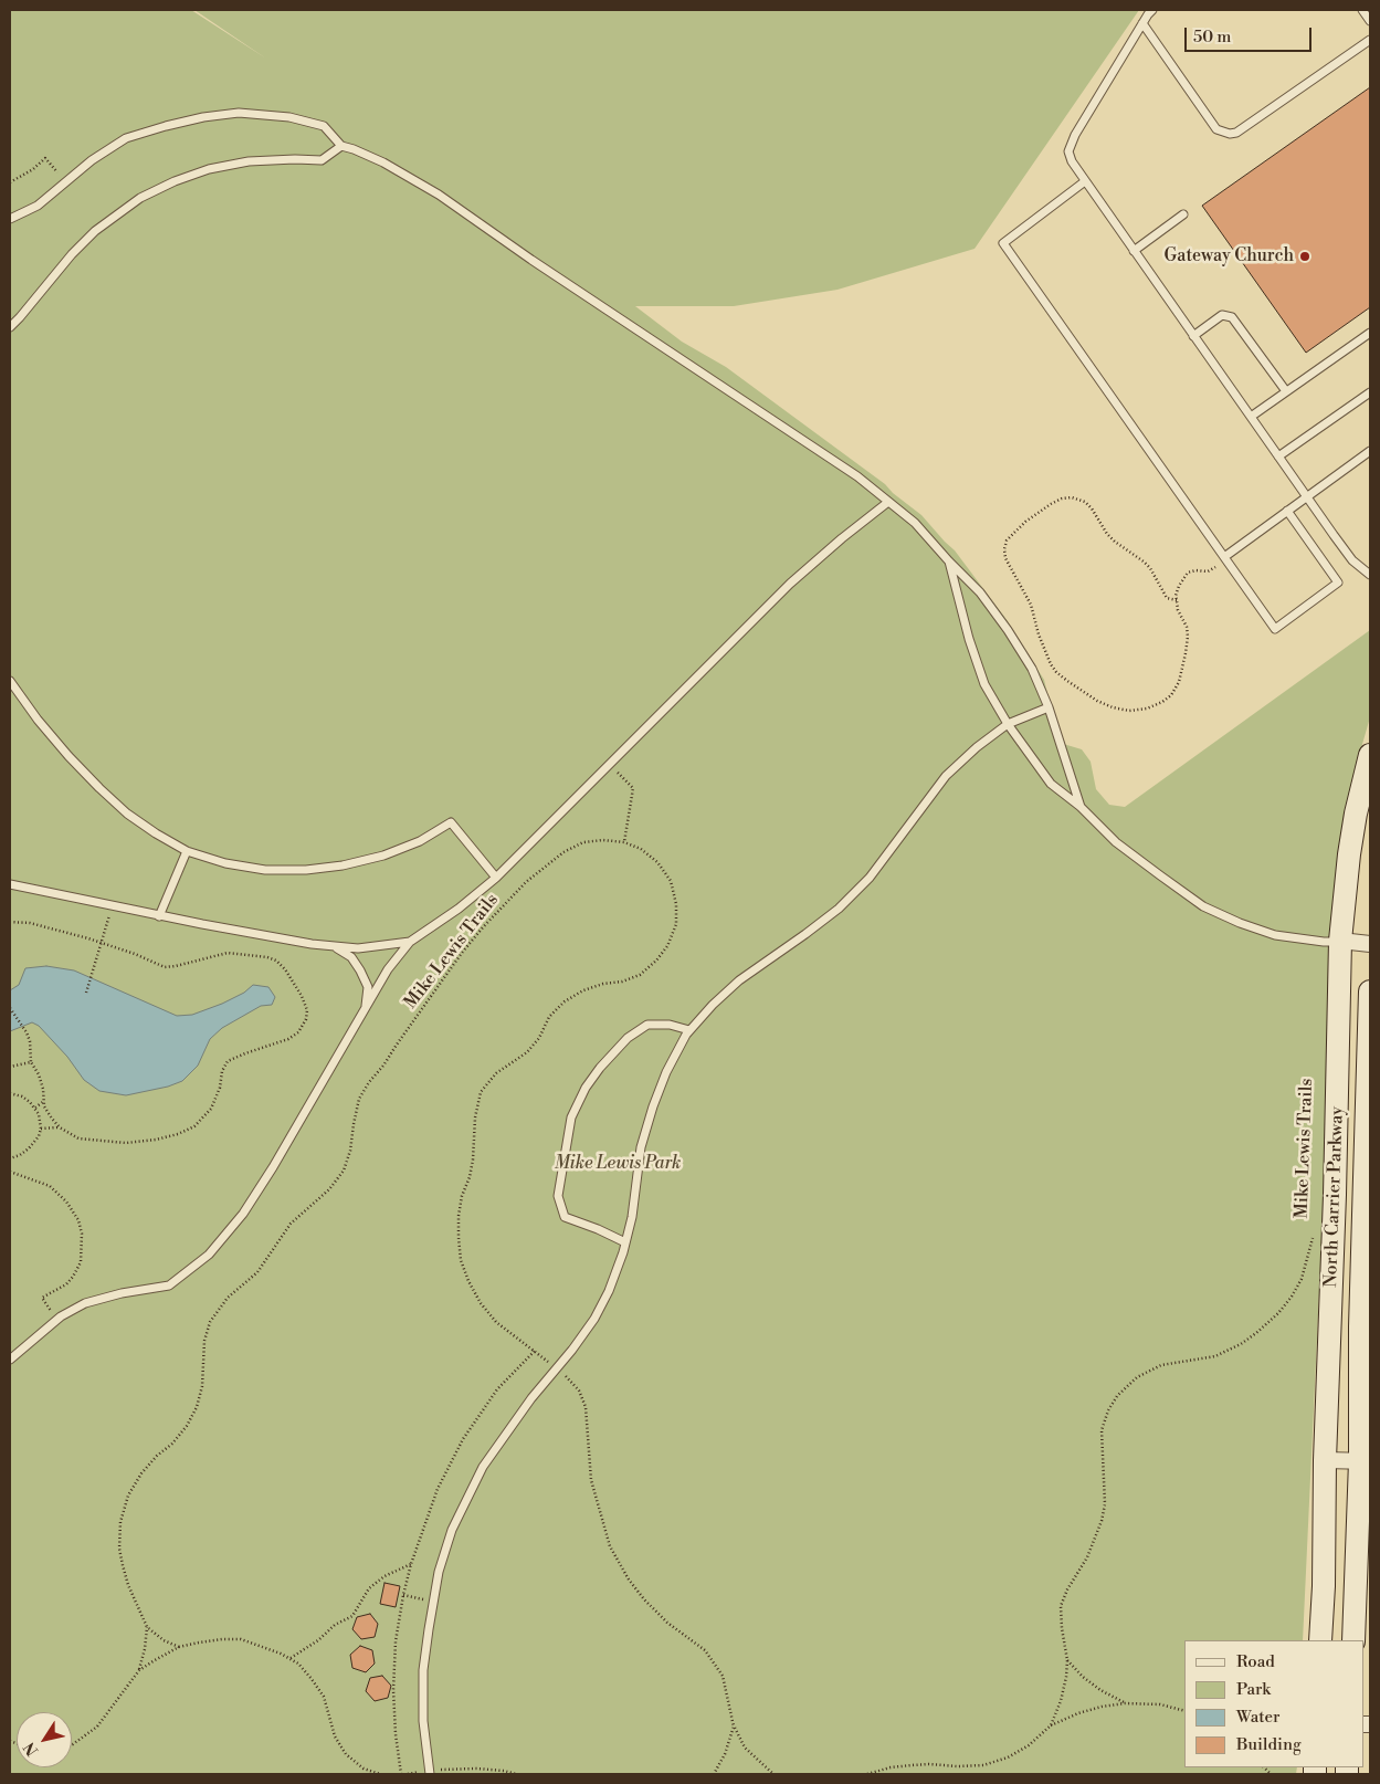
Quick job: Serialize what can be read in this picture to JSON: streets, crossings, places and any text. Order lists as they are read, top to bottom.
{
  "streets": {
    "main road": ["North Carrier Parkway"],
    "path": ["Mike Lewis Trails"]
  },
  "parks": ["Mike Lewis Park"],
  "places": ["Gateway Church"],
  "legend": [
    "Road",
    "Park",
    "Water",
    "Building"
  ],
  "scale_bar": "50 m",
  "north": "bottom left"
}
